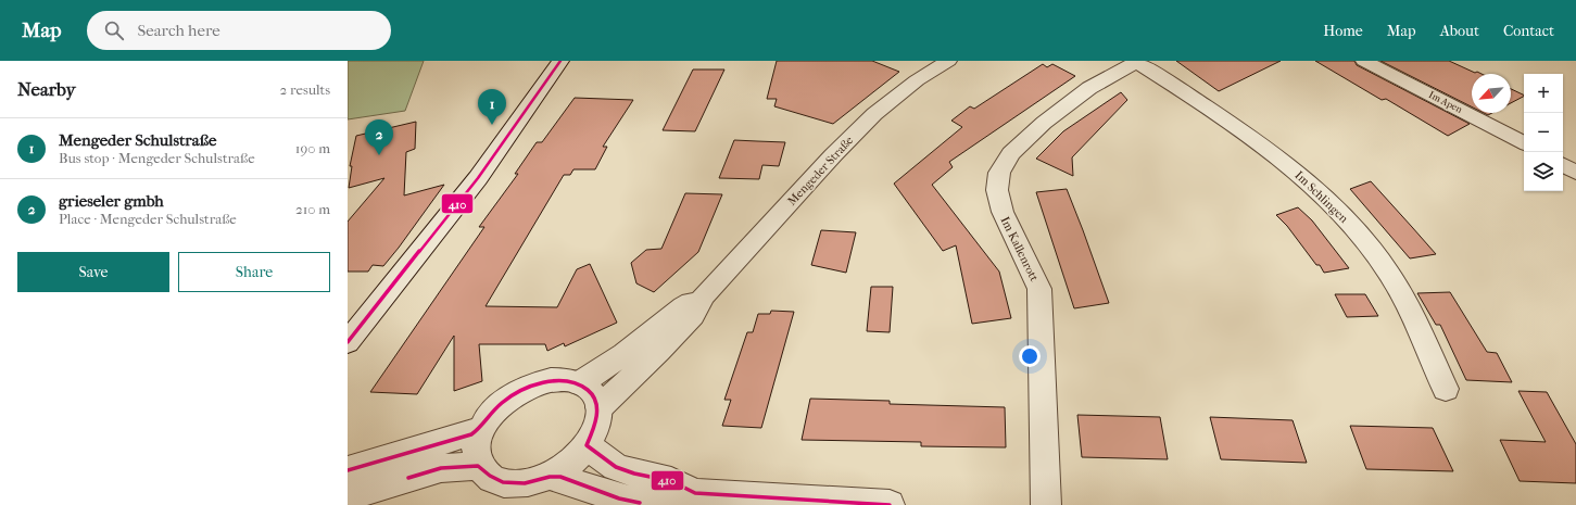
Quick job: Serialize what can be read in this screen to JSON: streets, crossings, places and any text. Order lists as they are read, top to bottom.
{
  "streets": {
    "street": [
      "Im Apen",
      "Mengeder Straße",
      "Im Schlingen",
      "Im Kallenrott"
    ]
  },
  "crossings": [
    ["Im Schlingen", "Im Kallenrott"]
  ],
  "lines": ["transit line 410"],
  "north": "bottom left",
  "page": {
    "header": "Map",
    "search": "Search here",
    "nav": [
      "Home",
      "Map",
      "About",
      "Contact"
    ],
    "heading": ["Nearby", "2 results"],
    "map_buttons": ["+", "−"],
    "pins": ["1", "2"],
    "list": [
      {
        "mark": "1",
        "name": "Mengeder Schulstraße",
        "note": "Bus stop · Mengeder Schulstraße",
        "value": "190 m"
      },
      {
        "mark": "2",
        "name": "grieseler gmbh",
        "note": "Place · Mengeder Schulstraße",
        "value": "210 m"
      }
    ],
    "buttons": ["Save", "Share"]
  }
}
